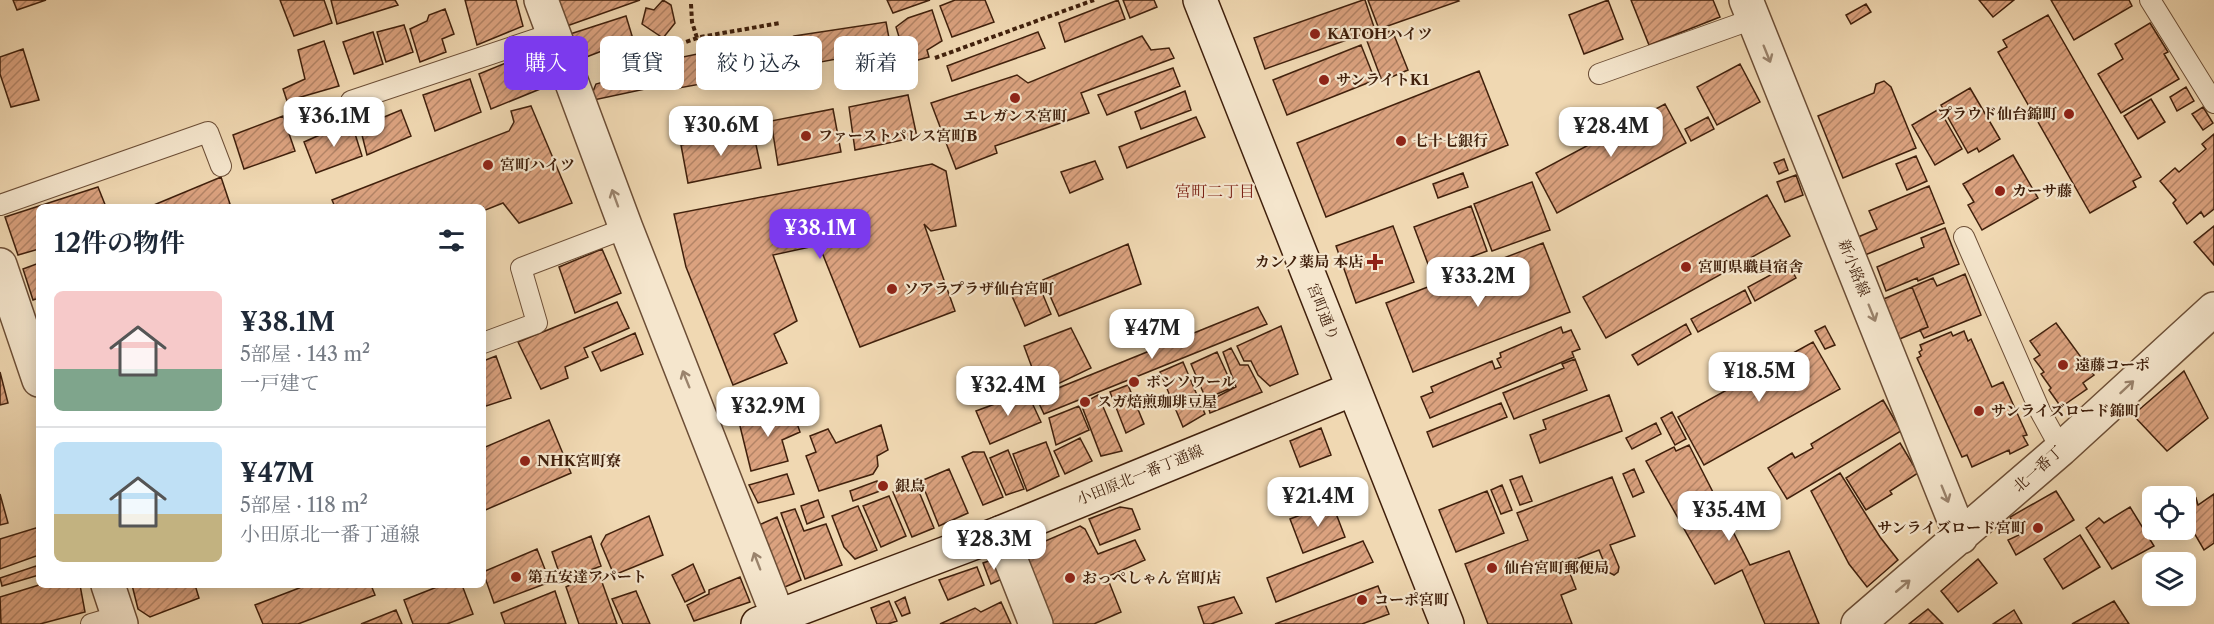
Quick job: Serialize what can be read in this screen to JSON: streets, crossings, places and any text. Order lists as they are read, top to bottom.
{
  "streets": {
    "street": [
      "新小路線",
      "宮町通り",
      "北一番丁",
      "小田原北一番丁通線"
    ]
  },
  "crossings": [
    ["新小路線", "北一番丁"],
    ["宮町通り", "小田原北一番丁通線"]
  ],
  "one_way": ["新小路線", "北一番丁"],
  "districts": ["宮町二丁目"],
  "places": {
    "other": [
      "KATOHハイツ",
      "サンライトK1",
      "エレガンス宮町",
      "プラウド仙台錦町",
      "ファーストパレス宮町B",
      "七十七銀行",
      "宮町ハイツ",
      "カーサ藤",
      "宮町県職員宿舎",
      "ソアラプラザ仙台宮町",
      "遠藤コーポ",
      "ボンソワール",
      "スガ焙煎珈琲豆屋",
      "サンライズロード錦町",
      "NHK宮町寮",
      "銀鳥",
      "サンライズロード宮町",
      "仙台宮町郵便局",
      "第五安達アパート",
      "おっぺしゃん 宮町店",
      "コーポ宮町"
    ],
    "health": ["カンノ薬局 本店"]
  },
  "page": {
    "chip": [
      "購入",
      "賃貸",
      "絞り込み",
      "新着"
    ],
    "price": [
      "¥36.1M",
      "¥30.6M",
      "¥28.4M",
      "¥38.1M",
      "¥33.2M",
      "¥47M",
      "¥18.5M",
      "¥32.4M",
      "¥32.9M",
      "¥21.4M",
      "¥35.4M",
      "¥28.3M"
    ],
    "heading": "12件の物件",
    "list": [
      {
        "name": "¥38.1M",
        "note": "5部屋 · 143 m² · 一戸建て"
      },
      {
        "name": "¥47M",
        "note": "5部屋 · 118 m² · 小田原北一番丁通線"
      }
    ]
  }
}
